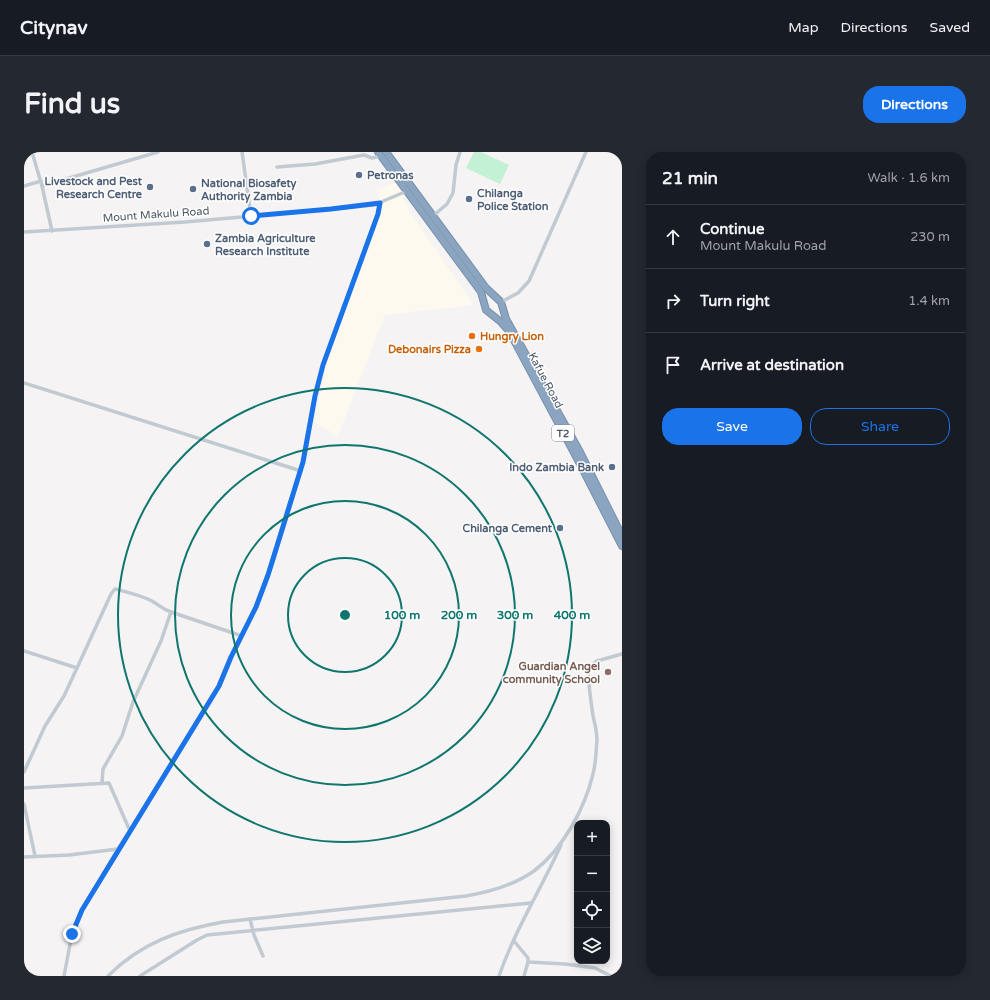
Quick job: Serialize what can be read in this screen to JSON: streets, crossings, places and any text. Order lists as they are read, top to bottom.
{
  "streets": {
    "highway": ["Kafue Road", "T2"],
    "street": ["Mount Makulu Road"]
  },
  "places": [
    "Petronas",
    "Livestock and Pest Research Centre",
    "National Biosafety Authority Zambia",
    "Chilanga Police Station",
    "Zambia Agriculture Research Institute",
    "Hungry Lion",
    "Debonairs Pizza",
    "Indo Zambia Bank",
    "Chilanga Cement",
    "Guardian Angel community School"
  ],
  "page": {
    "header": "Citynav",
    "nav": ["Map", "Directions", "Saved"],
    "buttons": [
      "Directions",
      ["Save", "Share"]
    ],
    "title": "Find us",
    "heading": ["21 min", "Walk · 1.6 km"],
    "list": [
      ["Continue", "Mount Makulu Road", "230 m"],
      ["Turn right", "1.4 km"],
      "Arrive at destination"
    ],
    "map_buttons": ["+", "−"]
  },
  "rings": [
    "100 m",
    "200 m",
    "300 m",
    "400 m"
  ]
}
